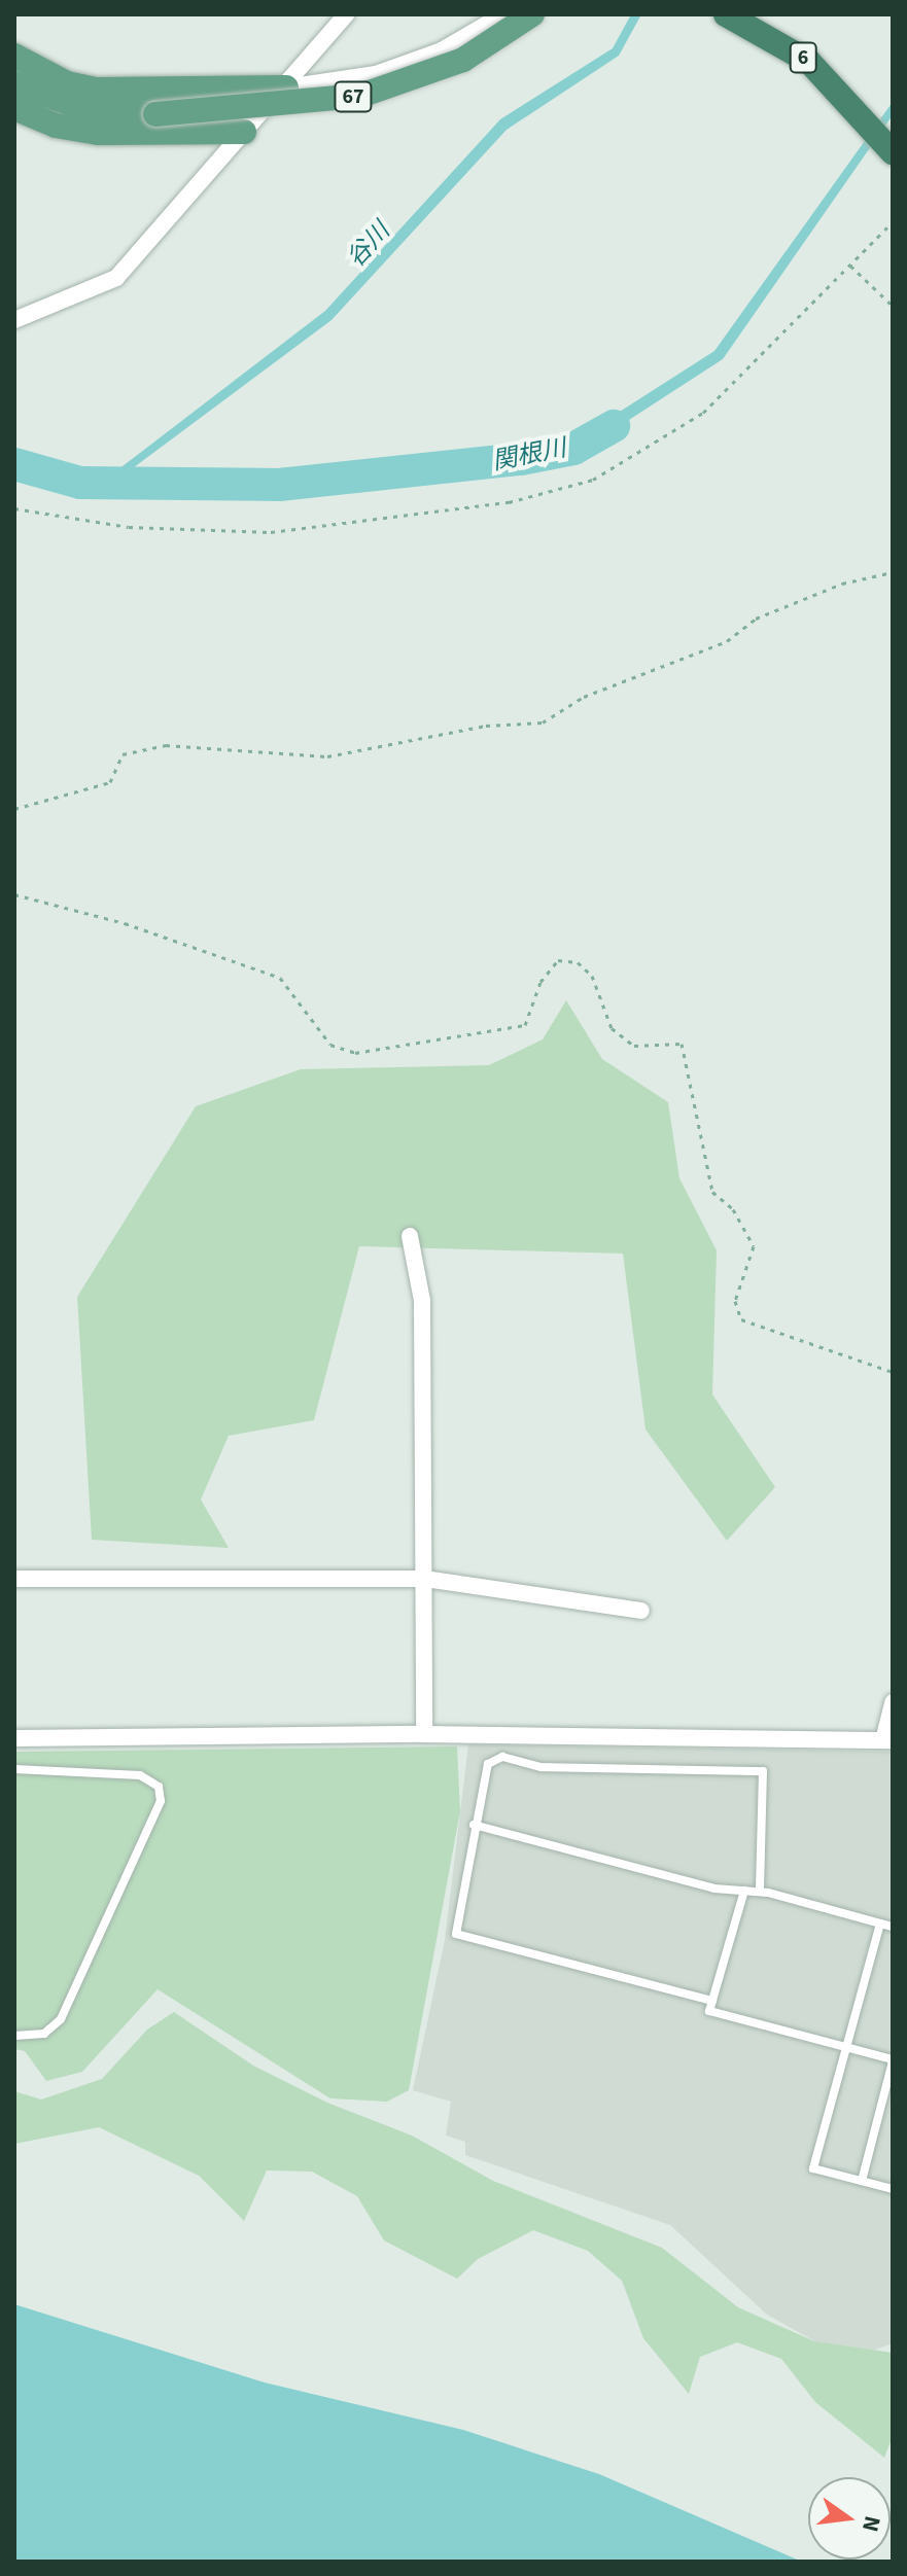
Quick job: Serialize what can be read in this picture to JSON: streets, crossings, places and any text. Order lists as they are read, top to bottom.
{
  "streets": {
    "highway": ["6"],
    "main road": ["67"]
  },
  "water": ["谷川", "関根川"],
  "north": "right"
}
